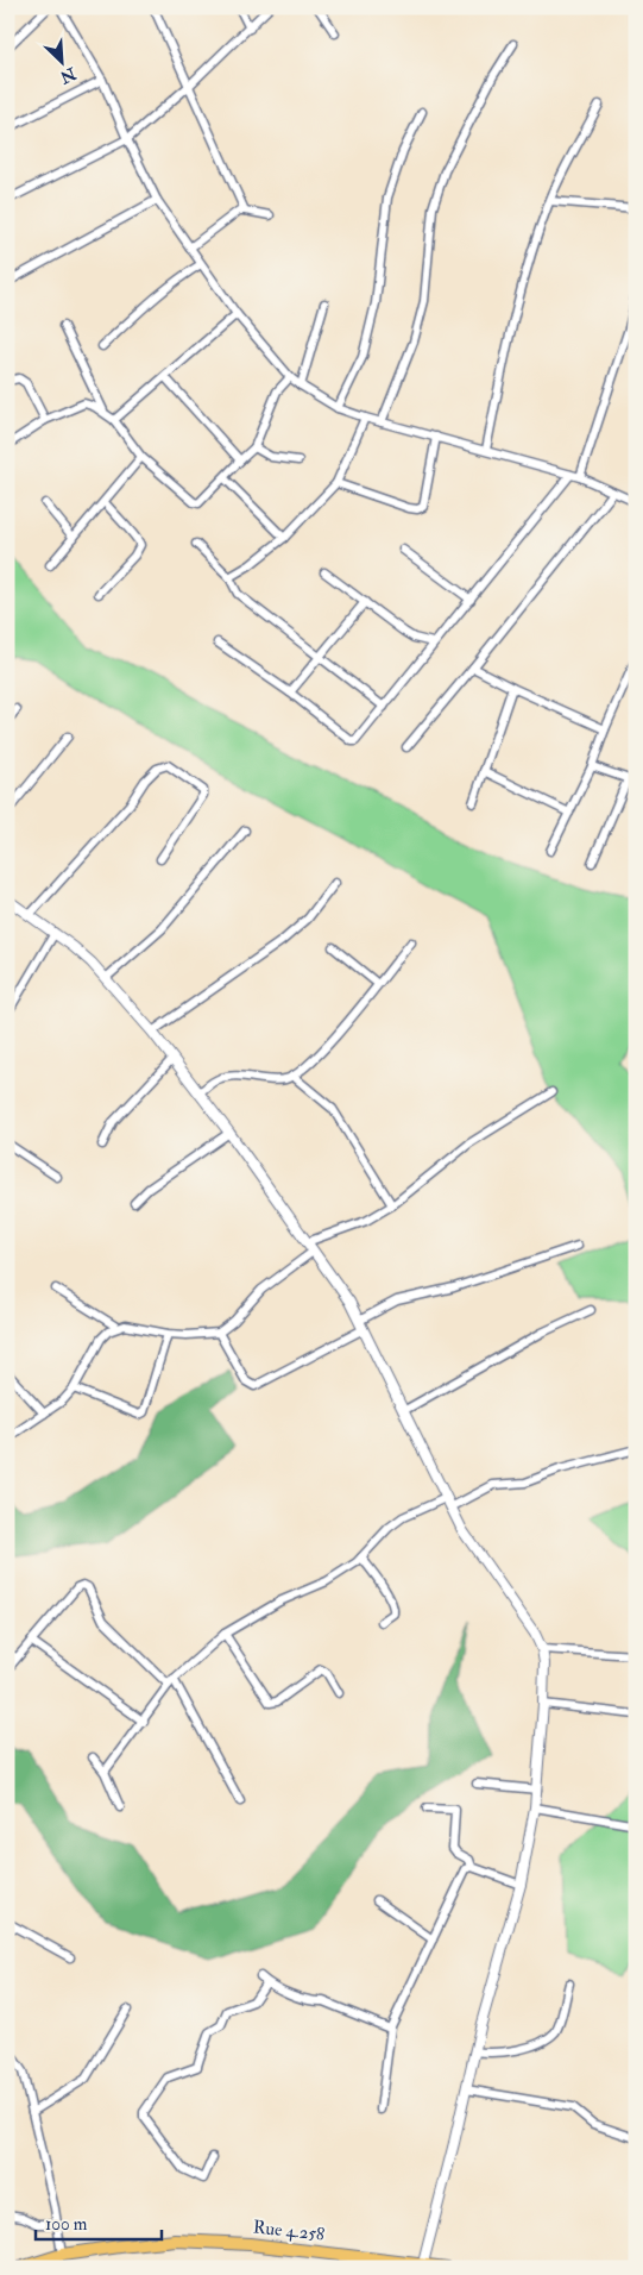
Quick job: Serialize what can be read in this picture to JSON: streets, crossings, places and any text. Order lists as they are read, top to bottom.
{
  "streets": {
    "highway": ["Rue 4.258"]
  },
  "scale_bar": "100 m",
  "north": "bottom right"
}
